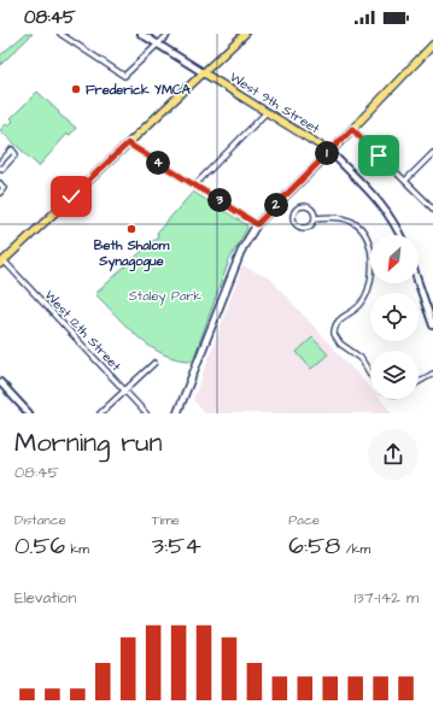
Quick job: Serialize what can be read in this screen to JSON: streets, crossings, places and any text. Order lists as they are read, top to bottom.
{
  "streets": {
    "main road": ["West 9th Street"],
    "street": ["West 12th Street"]
  },
  "parks": ["Staley Park"],
  "places": ["Frederick YMCA", "Beth Shalom Synagogue"],
  "north": "bottom left",
  "page": {
    "status": "08:45",
    "pins": [
      "1",
      "4",
      "3",
      "2"
    ],
    "heading": ["Morning run", "08:45"],
    "stats": [
      ["Distance", "0.56 km"],
      ["Time", "3:54"],
      ["Pace", "6:58 /km"]
    ],
    "chart": ["Elevation", "137–142 m"]
  }
}
